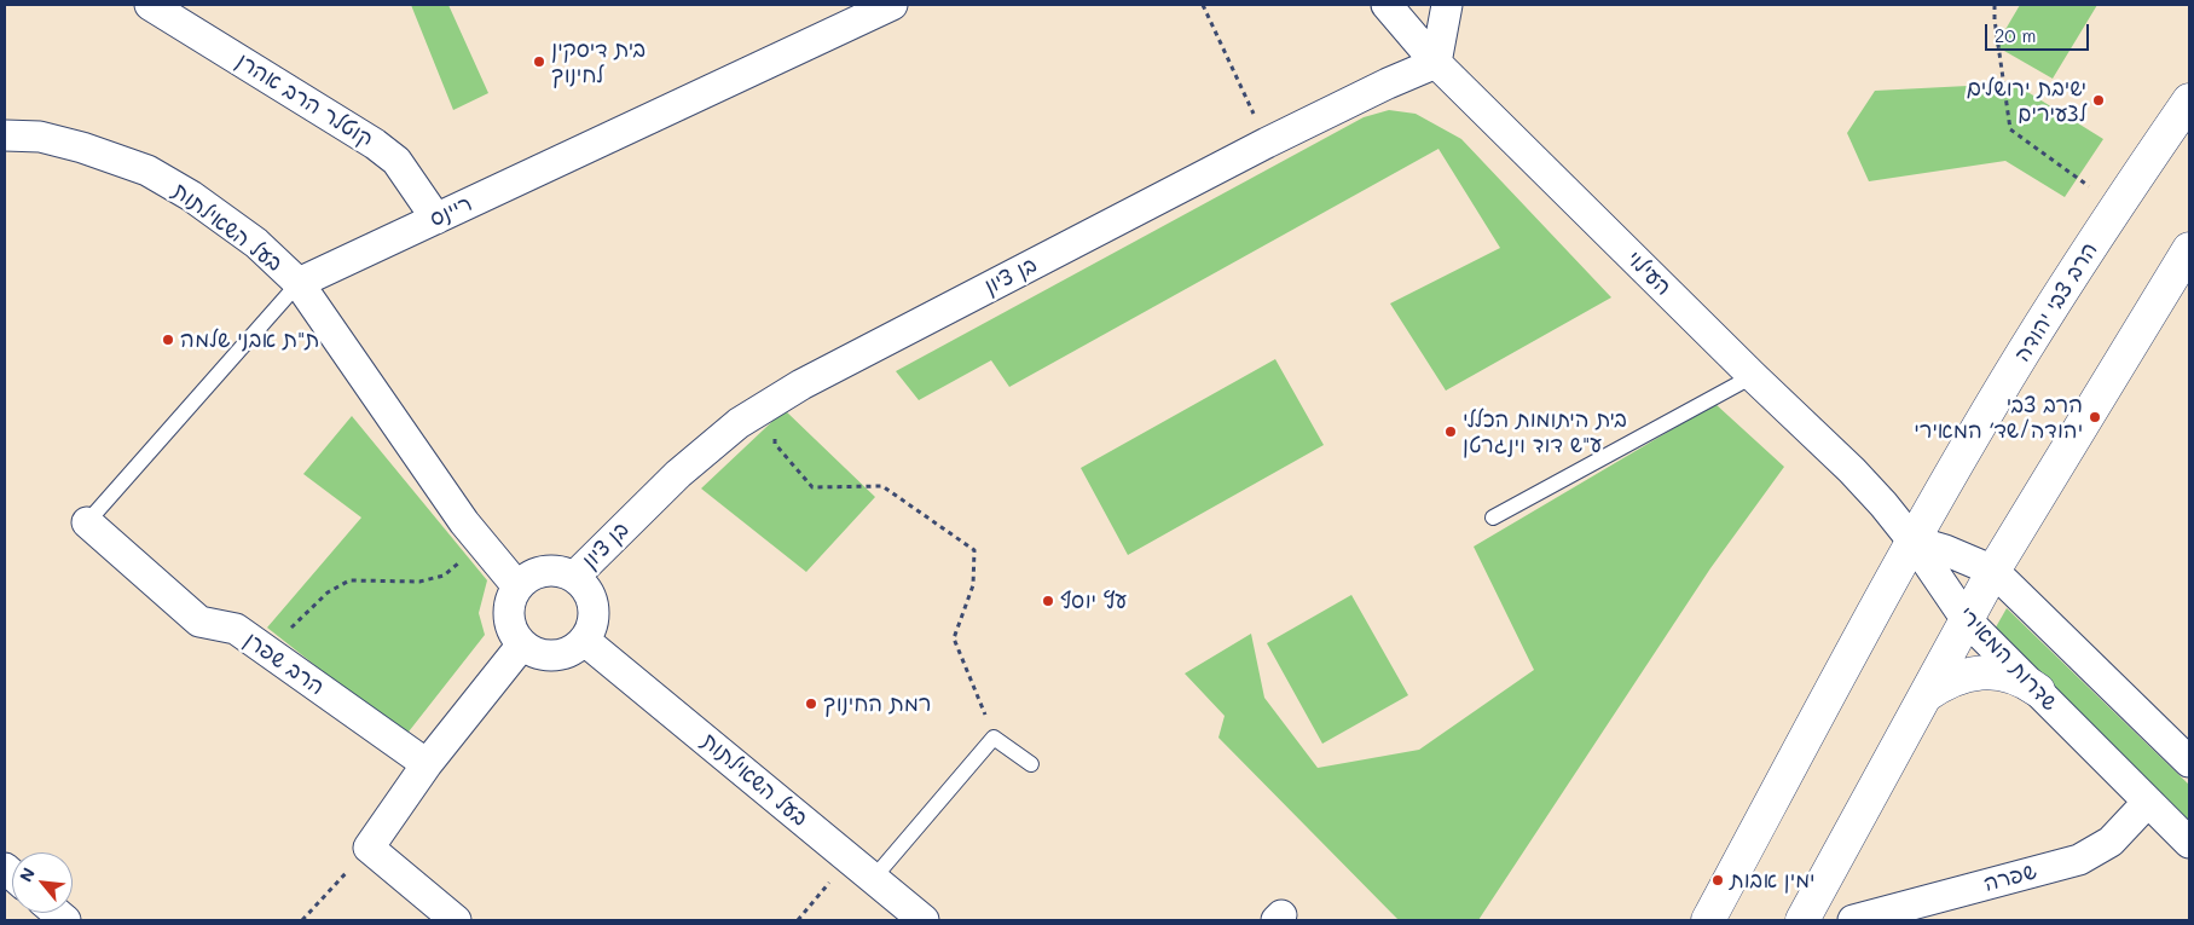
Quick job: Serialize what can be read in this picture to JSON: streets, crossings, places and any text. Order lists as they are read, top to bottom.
{
  "streets": {
    "street": [
      "קוטלר הרב אהרן",
      "ריינס",
      "בעל השאילתות",
      "העילוי",
      "בן ציון",
      "הרב צבי יהודה",
      "שדרות המאירי",
      "הרב שפרן",
      "שפרה"
    ]
  },
  "crossings": [
    ["קוטלר הרב אהרן", "ריינס"],
    ["ריינס", "בעל השאילתות"],
    ["ריינס", "הרב שפרן"],
    ["בעל השאילתות", "בן ציון"],
    ["העילוי", "בן ציון"],
    ["העילוי", "הרב צבי יהודה"],
    ["העילוי", "שדרות המאירי"],
    ["הרב צבי יהודה", "שדרות המאירי"],
    ["שדרות המאירי", "שפרה"]
  ],
  "places": [
    "בית דיסקין לחינוך",
    "ישיבת ירושלים לצעירים",
    "ת\"ת אבני שלמה",
    "הרב צבי יהודה/שד׳ המאירי",
    "בית היתומות הכללי ע\"ש דוד וינגרטן",
    "עץ יוסף",
    "רמת החינוך",
    "ימין אבות"
  ],
  "scale_bar": "20 m",
  "north": "top left"
}
